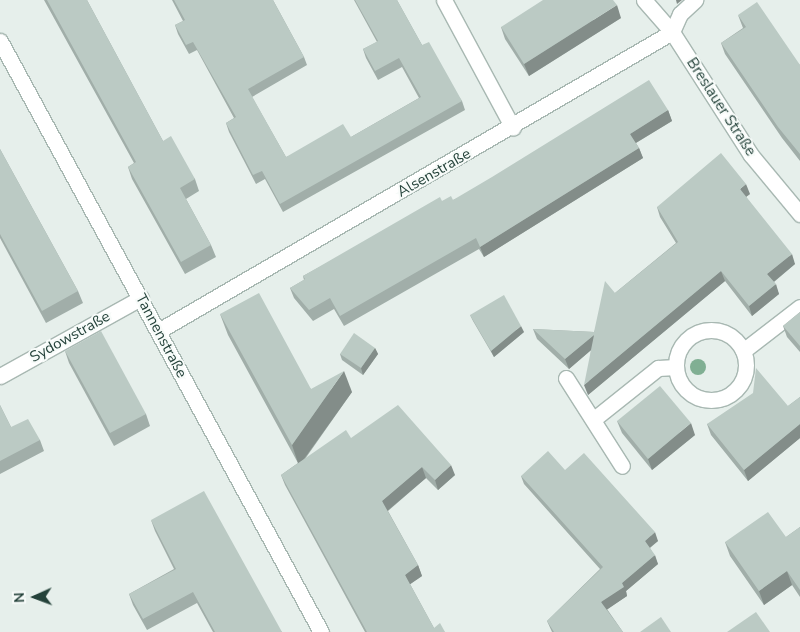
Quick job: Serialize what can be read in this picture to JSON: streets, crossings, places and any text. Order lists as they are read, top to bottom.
{
  "streets": {
    "street": [
      "Breslauer Straße",
      "Alsenstraße",
      "Tannenstraße",
      "Sydowstraße"
    ]
  },
  "crossings": [
    ["Breslauer Straße", "Alsenstraße"],
    ["Alsenstraße", "Tannenstraße"],
    ["Tannenstraße", "Sydowstraße"]
  ],
  "north": "left"
}
